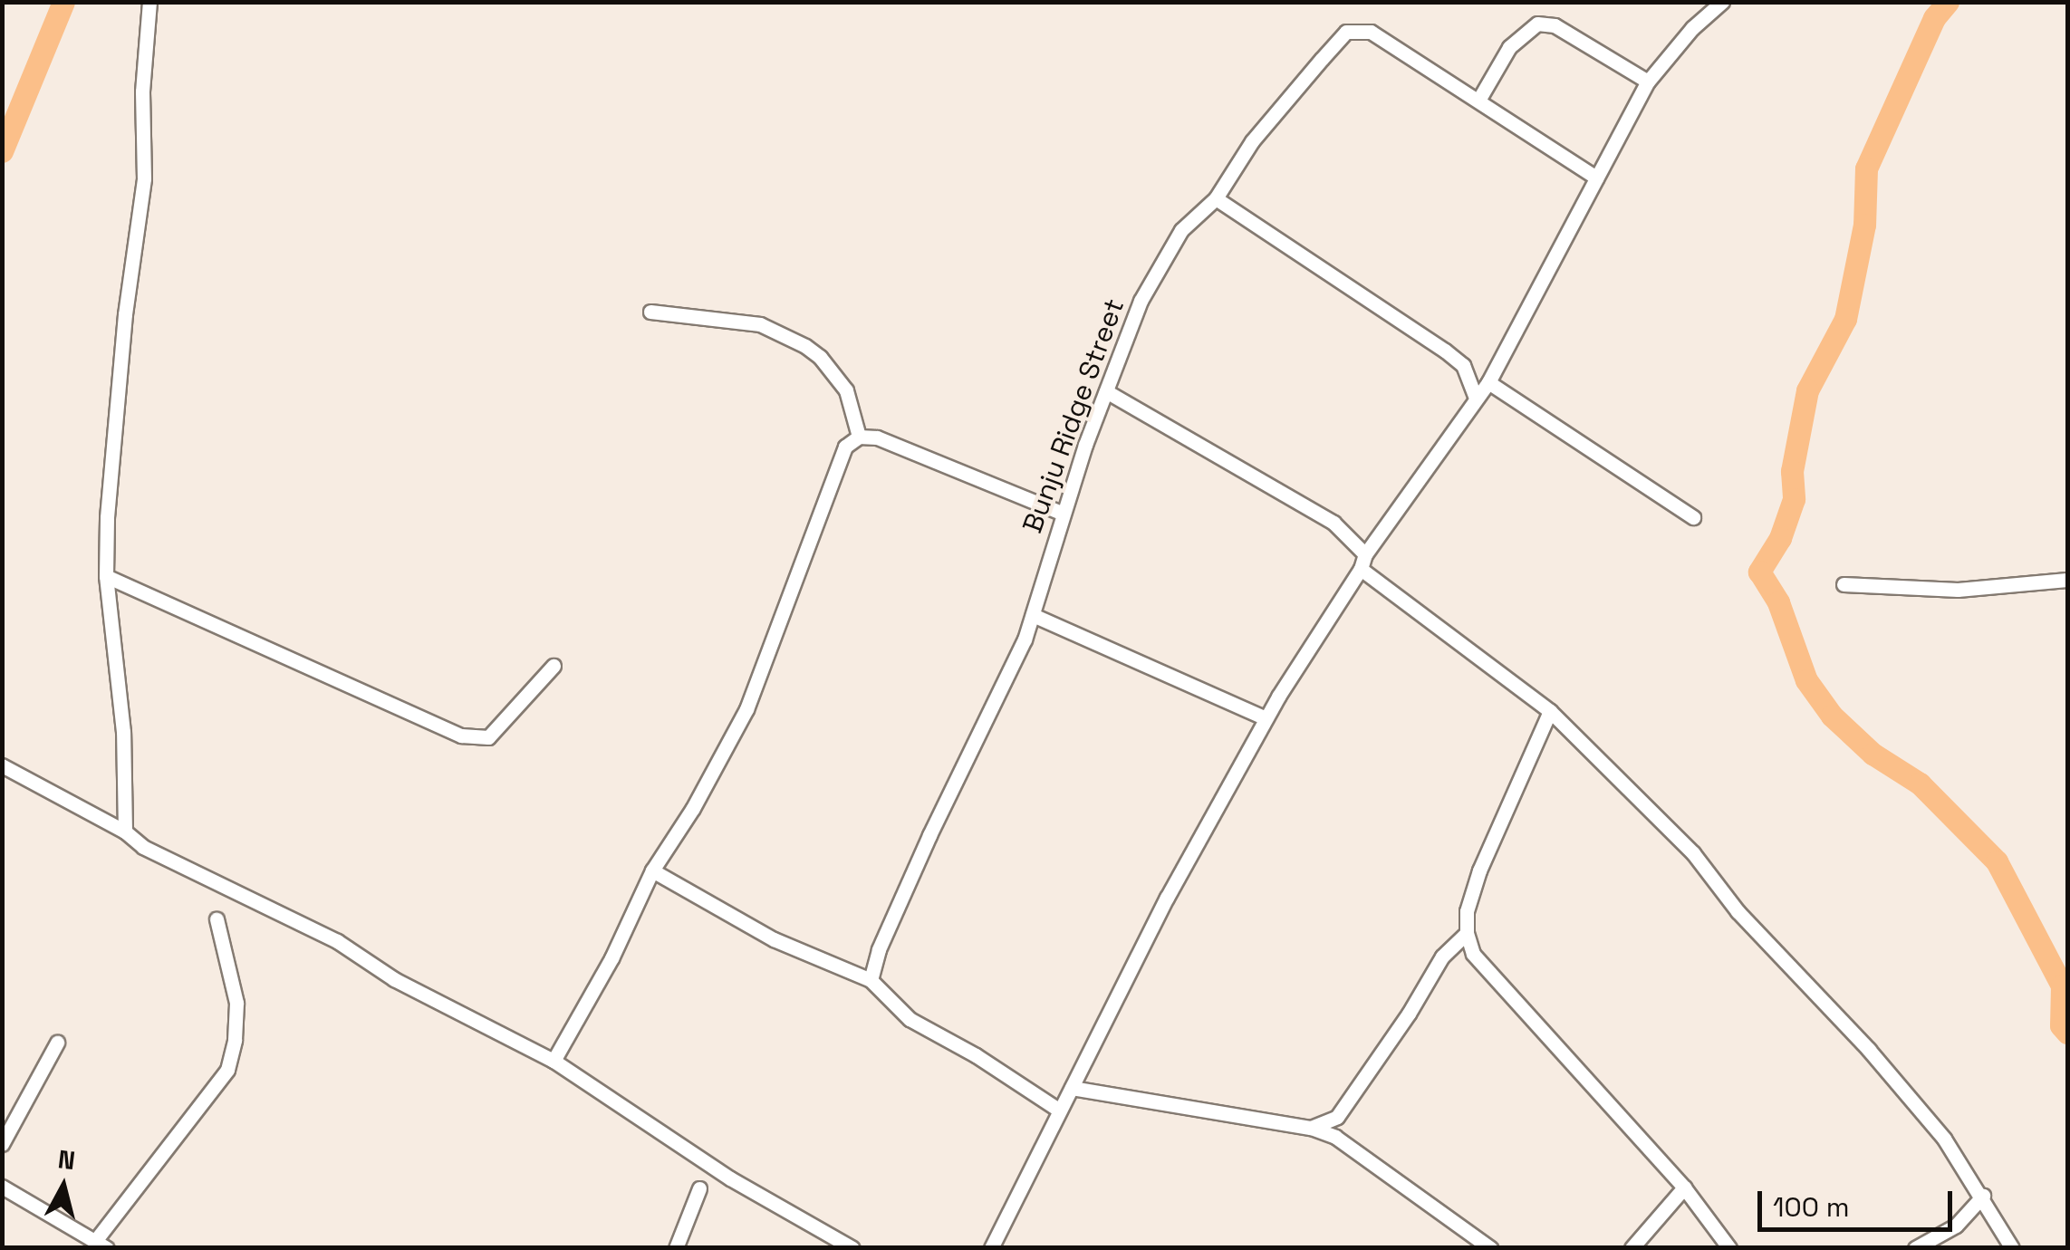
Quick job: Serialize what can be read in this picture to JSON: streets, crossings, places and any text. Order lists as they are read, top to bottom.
{
  "streets": {
    "street": ["Bunju Ridge Street"]
  },
  "scale_bar": "100 m",
  "north": "top"
}
